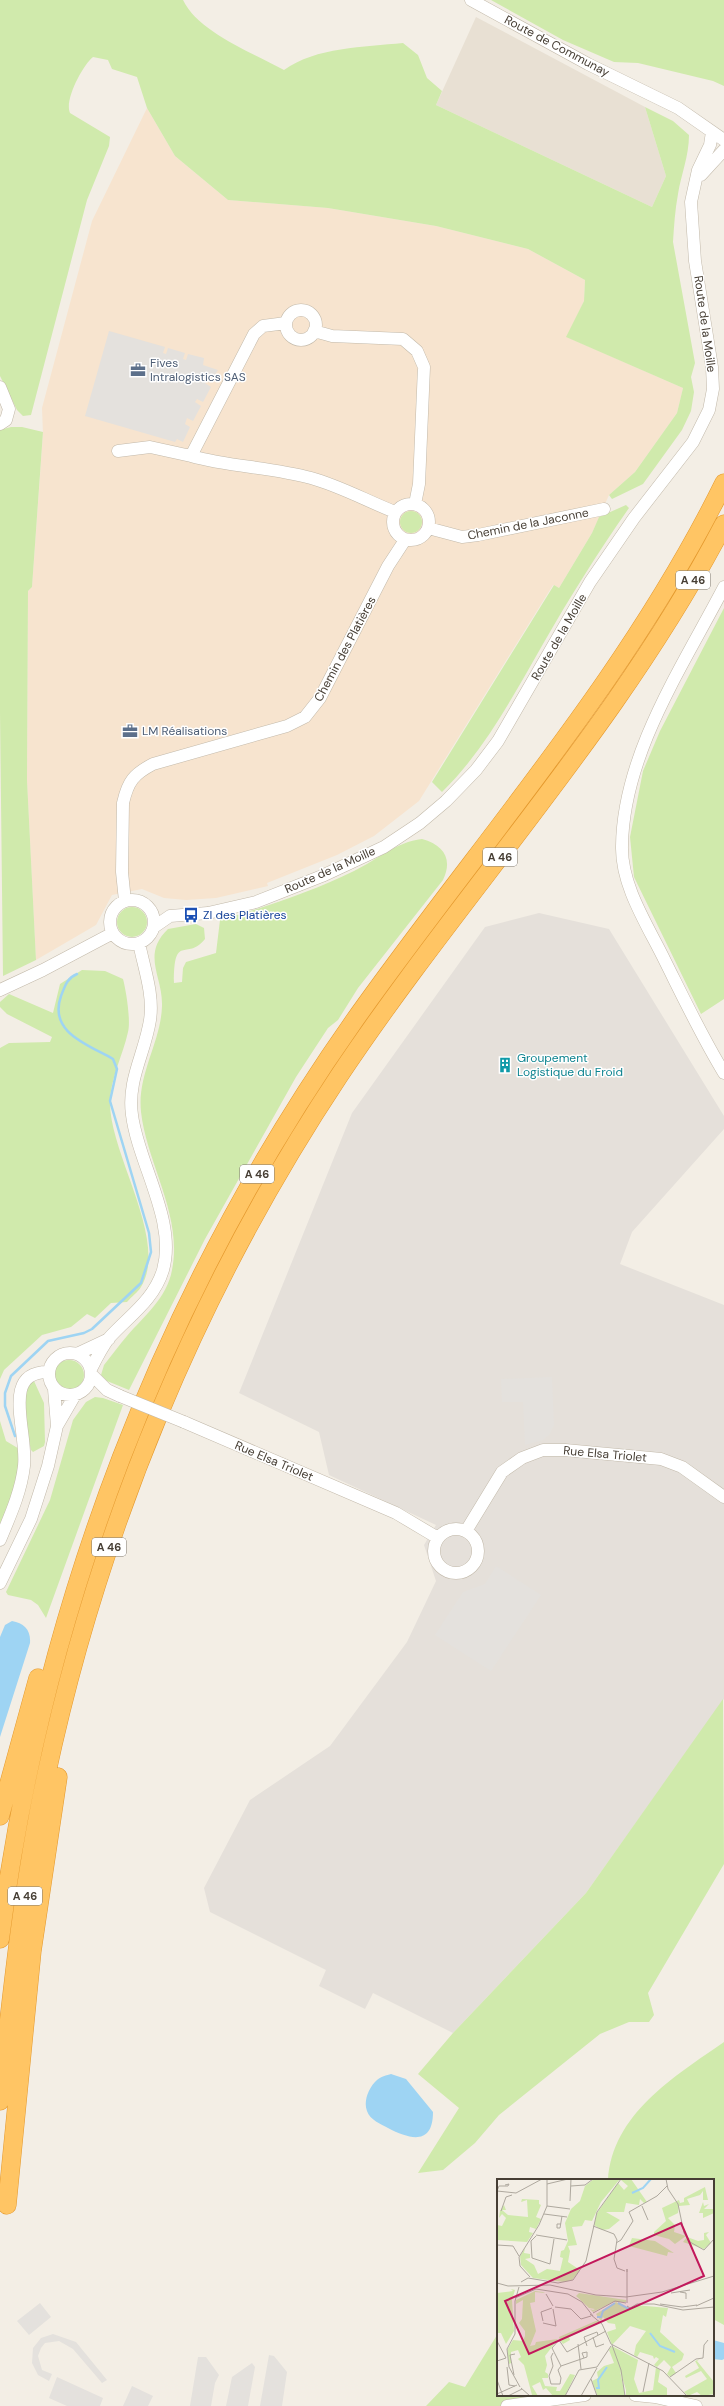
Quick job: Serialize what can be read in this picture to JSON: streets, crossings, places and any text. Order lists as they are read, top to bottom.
{
  "streets": {
    "highway": ["A 46"],
    "street": [
      "Route de Communay",
      "Route de la Moille",
      "Chemin de la Jaconne",
      "Chemin des Platières",
      "Rue Elsa Triolet"
    ]
  },
  "crossings": [
    ["Route de Communay", "Route de la Moille"],
    ["Route de la Moille", "Chemin des Platières"],
    ["Chemin de la Jaconne", "Chemin des Platières"]
  ],
  "places": {
    "office": ["Fives Intralogistics SAS", "LM Réalisations"],
    "bus stop": ["ZI des Platières"],
    "building": ["Groupement Logistique du Froid"]
  }
}
